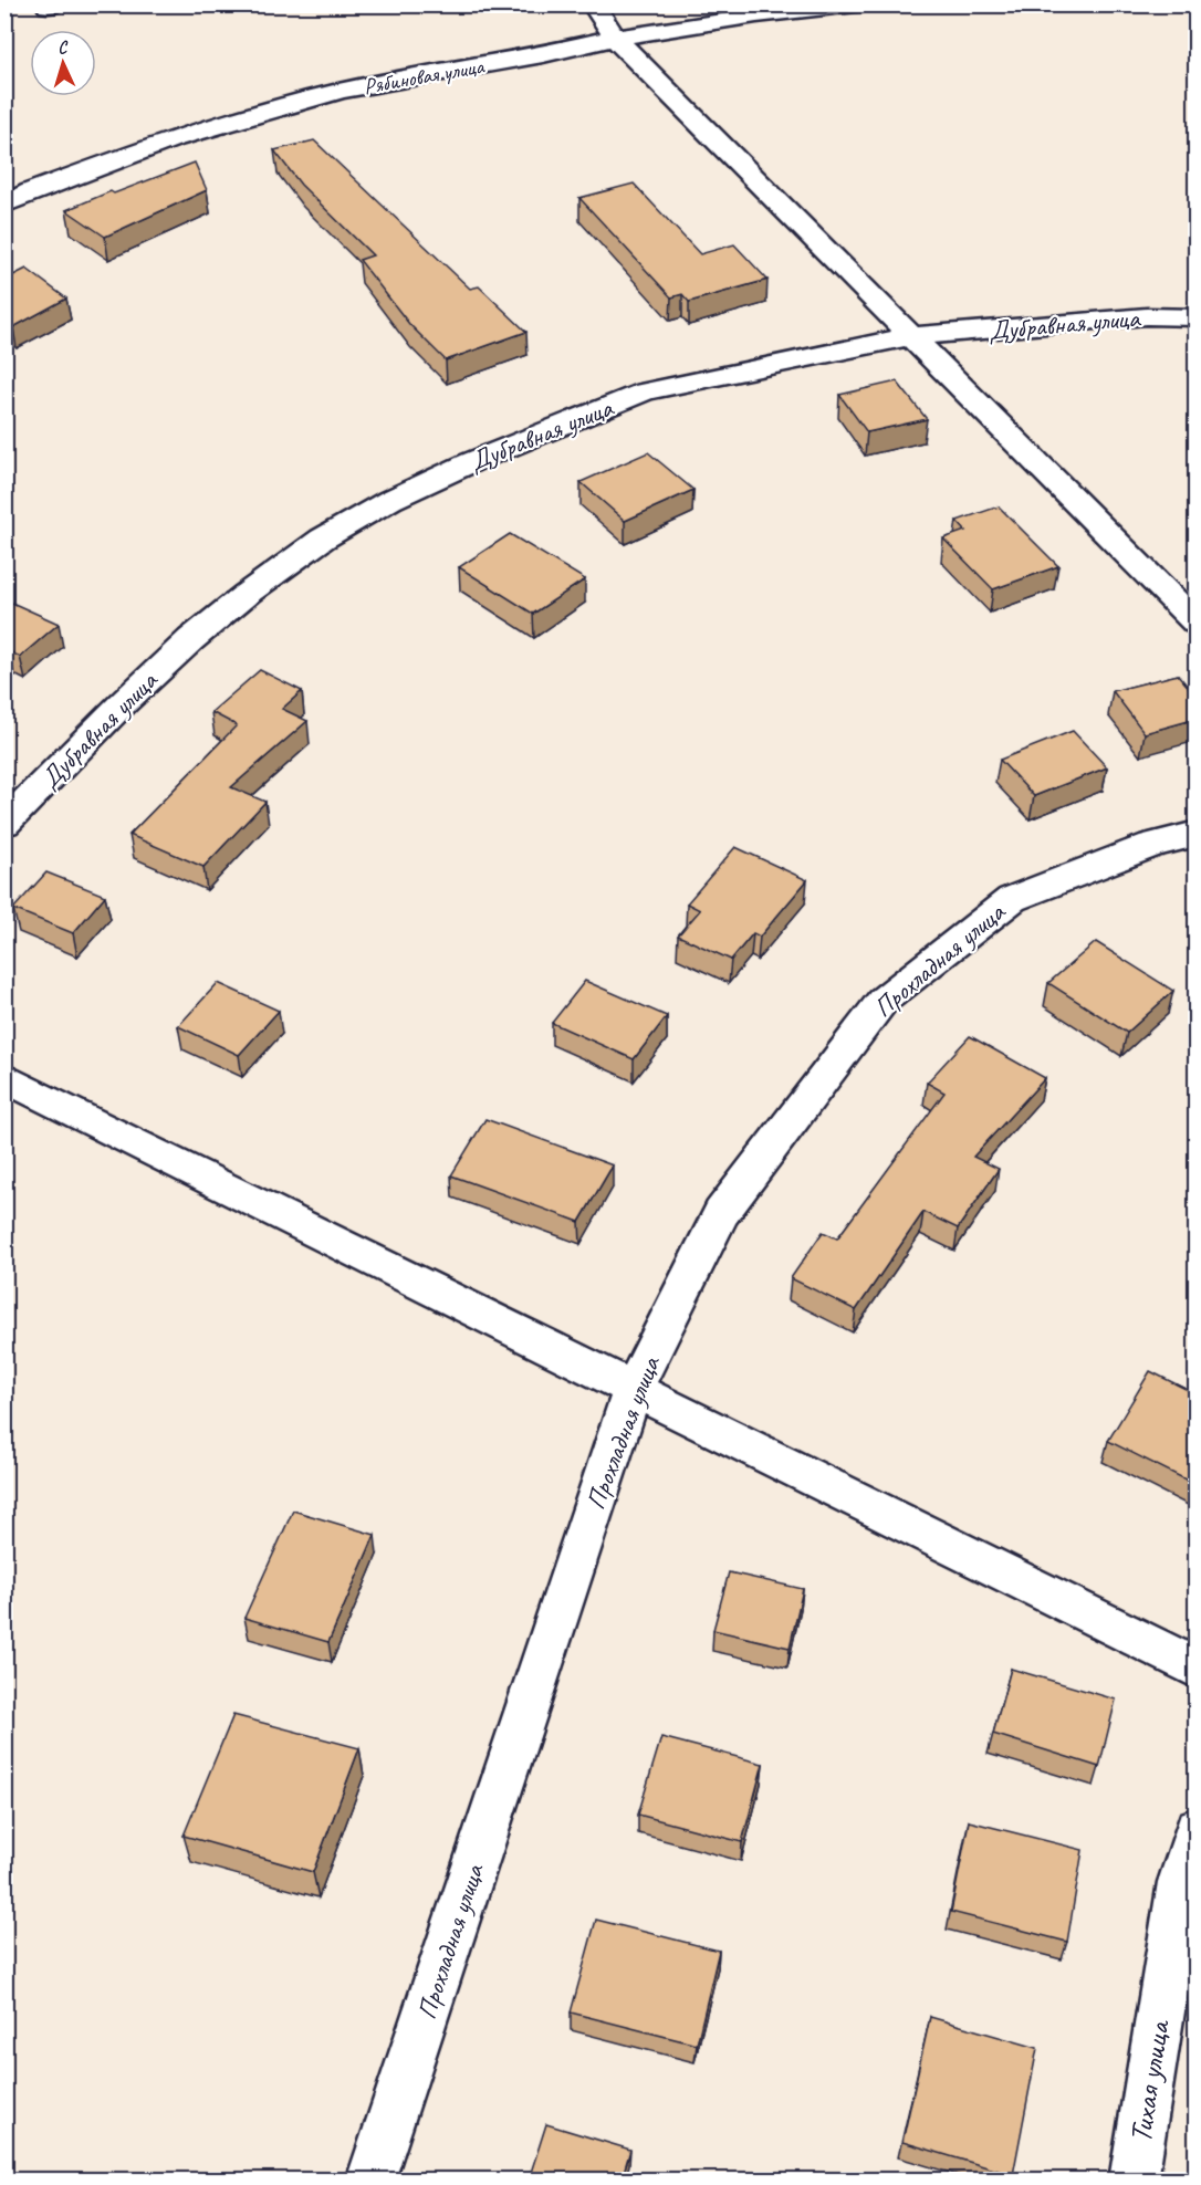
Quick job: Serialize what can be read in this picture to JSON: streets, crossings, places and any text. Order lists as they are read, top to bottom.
{
  "streets": {
    "street": [
      "Рябиновая улица",
      "Дубравная улица",
      "Прохладная улица",
      "Тихая улица"
    ]
  },
  "north": "top"
}
